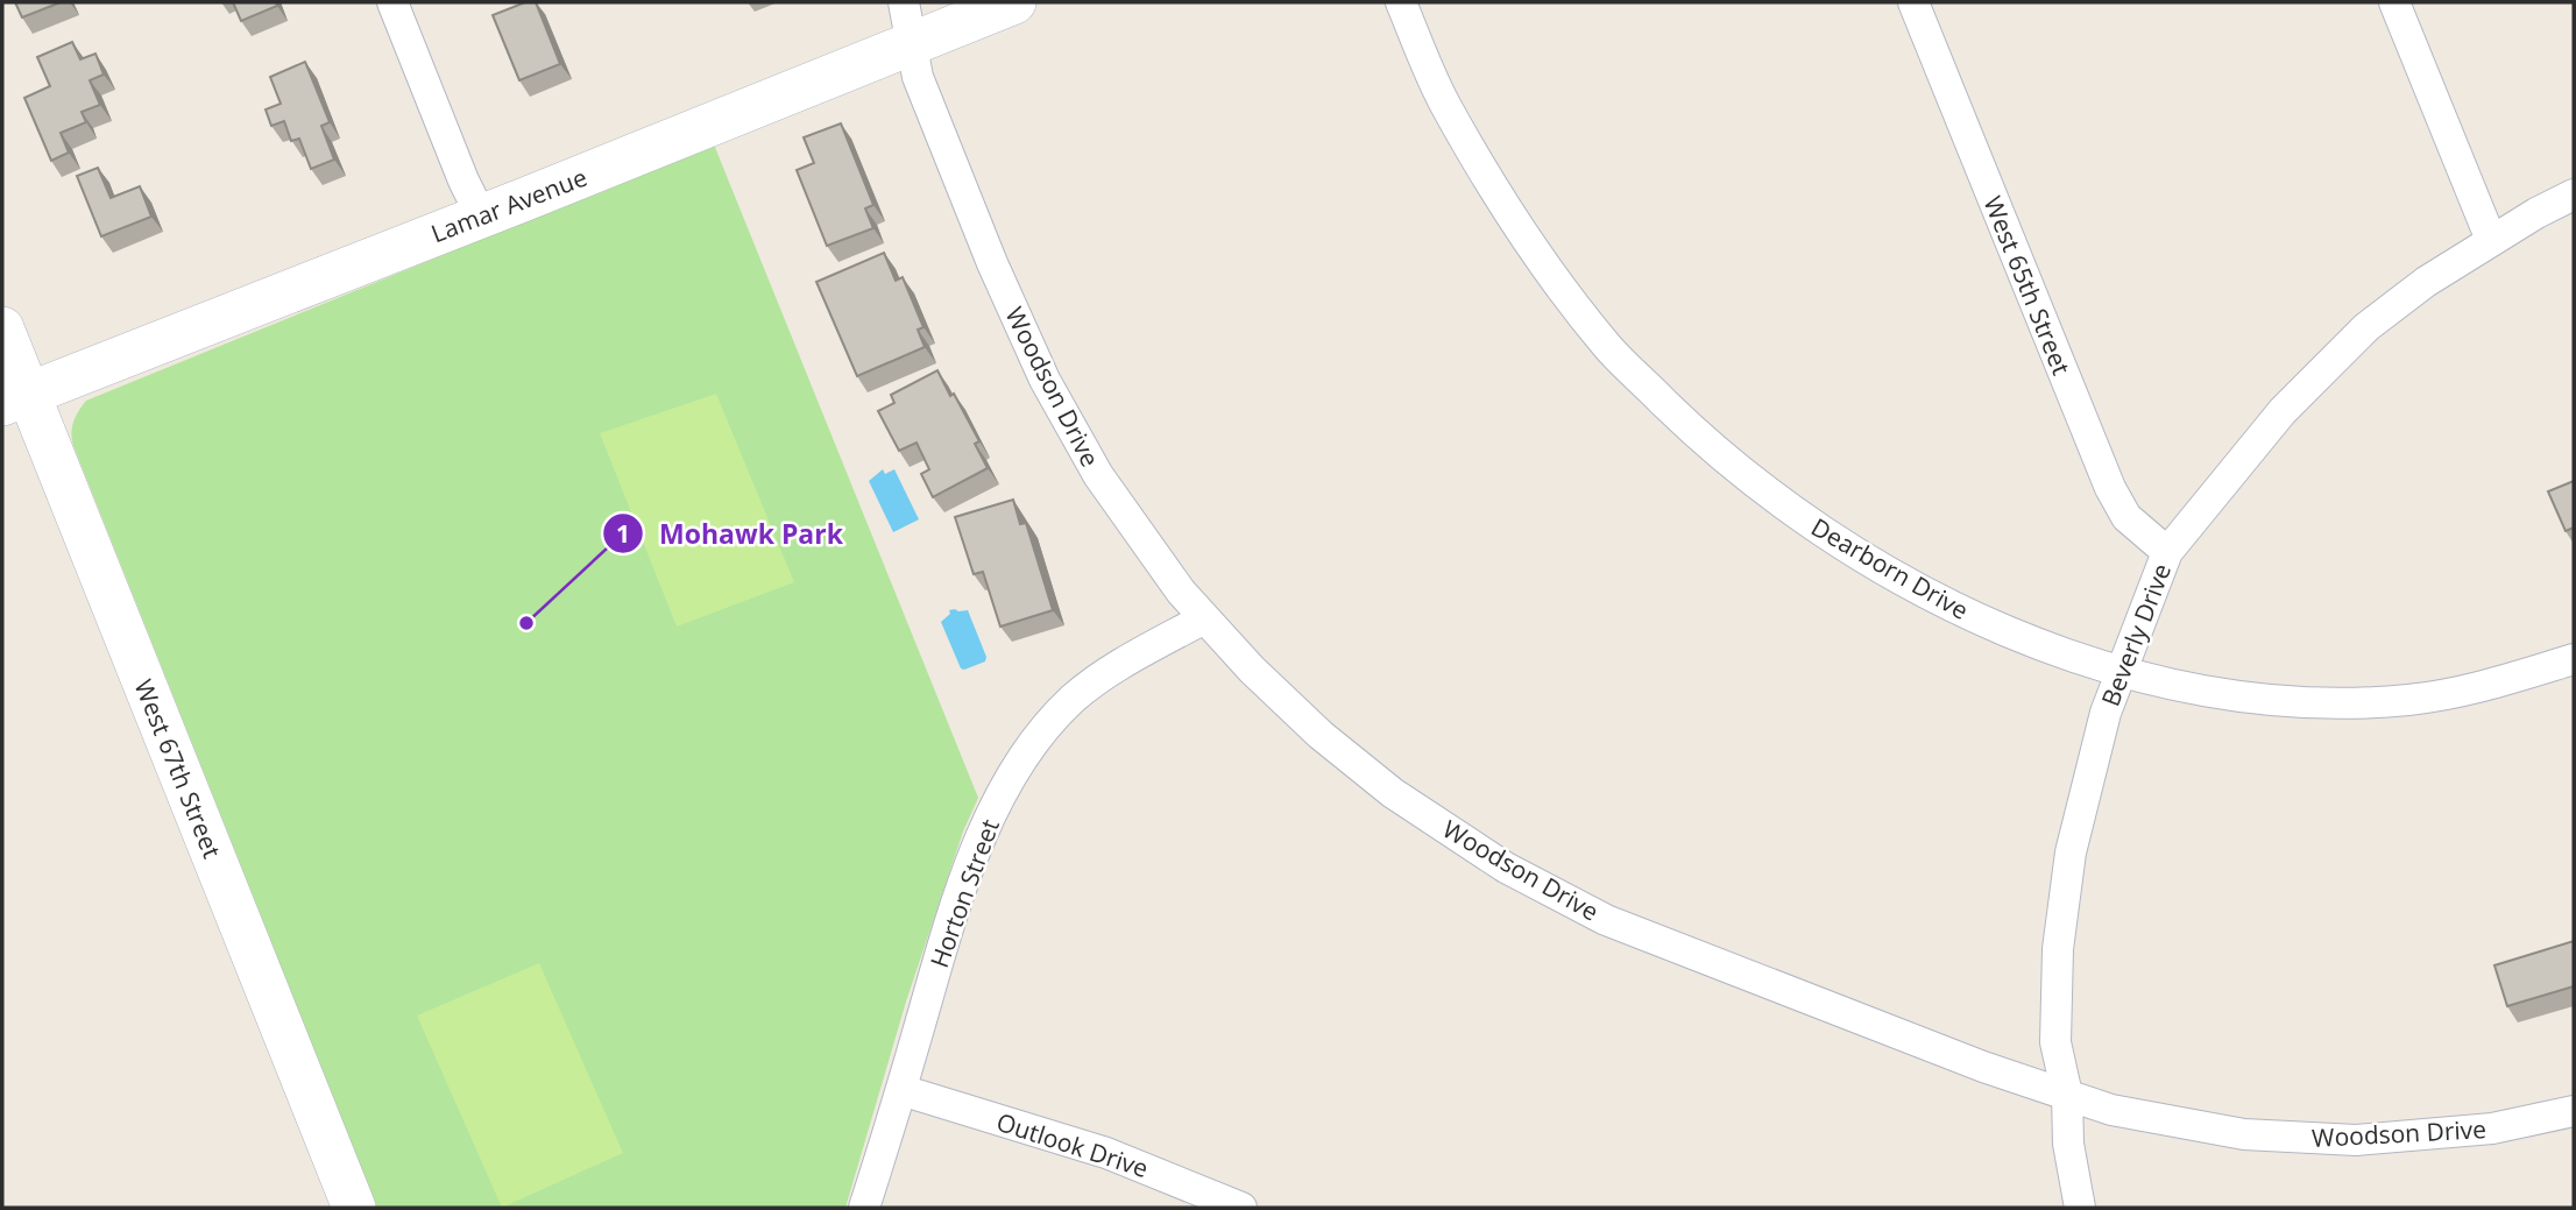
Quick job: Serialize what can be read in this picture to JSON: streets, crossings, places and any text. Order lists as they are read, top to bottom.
{
  "streets": {
    "street": [
      "Lamar Avenue",
      "West 65th Street",
      "Woodson Drive",
      "Dearborn Drive",
      "Beverly Drive",
      "West 67th Street",
      "Horton Street",
      "Outlook Drive"
    ]
  },
  "crossings": [
    ["Lamar Avenue", "Woodson Drive"],
    ["Lamar Avenue", "West 67th Street"],
    ["West 65th Street", "Beverly Drive"],
    ["Woodson Drive", "Beverly Drive"],
    ["Woodson Drive", "Horton Street"],
    ["Dearborn Drive", "Beverly Drive"],
    ["Horton Street", "Outlook Drive"]
  ],
  "places": ["Mohawk Park"]
}
